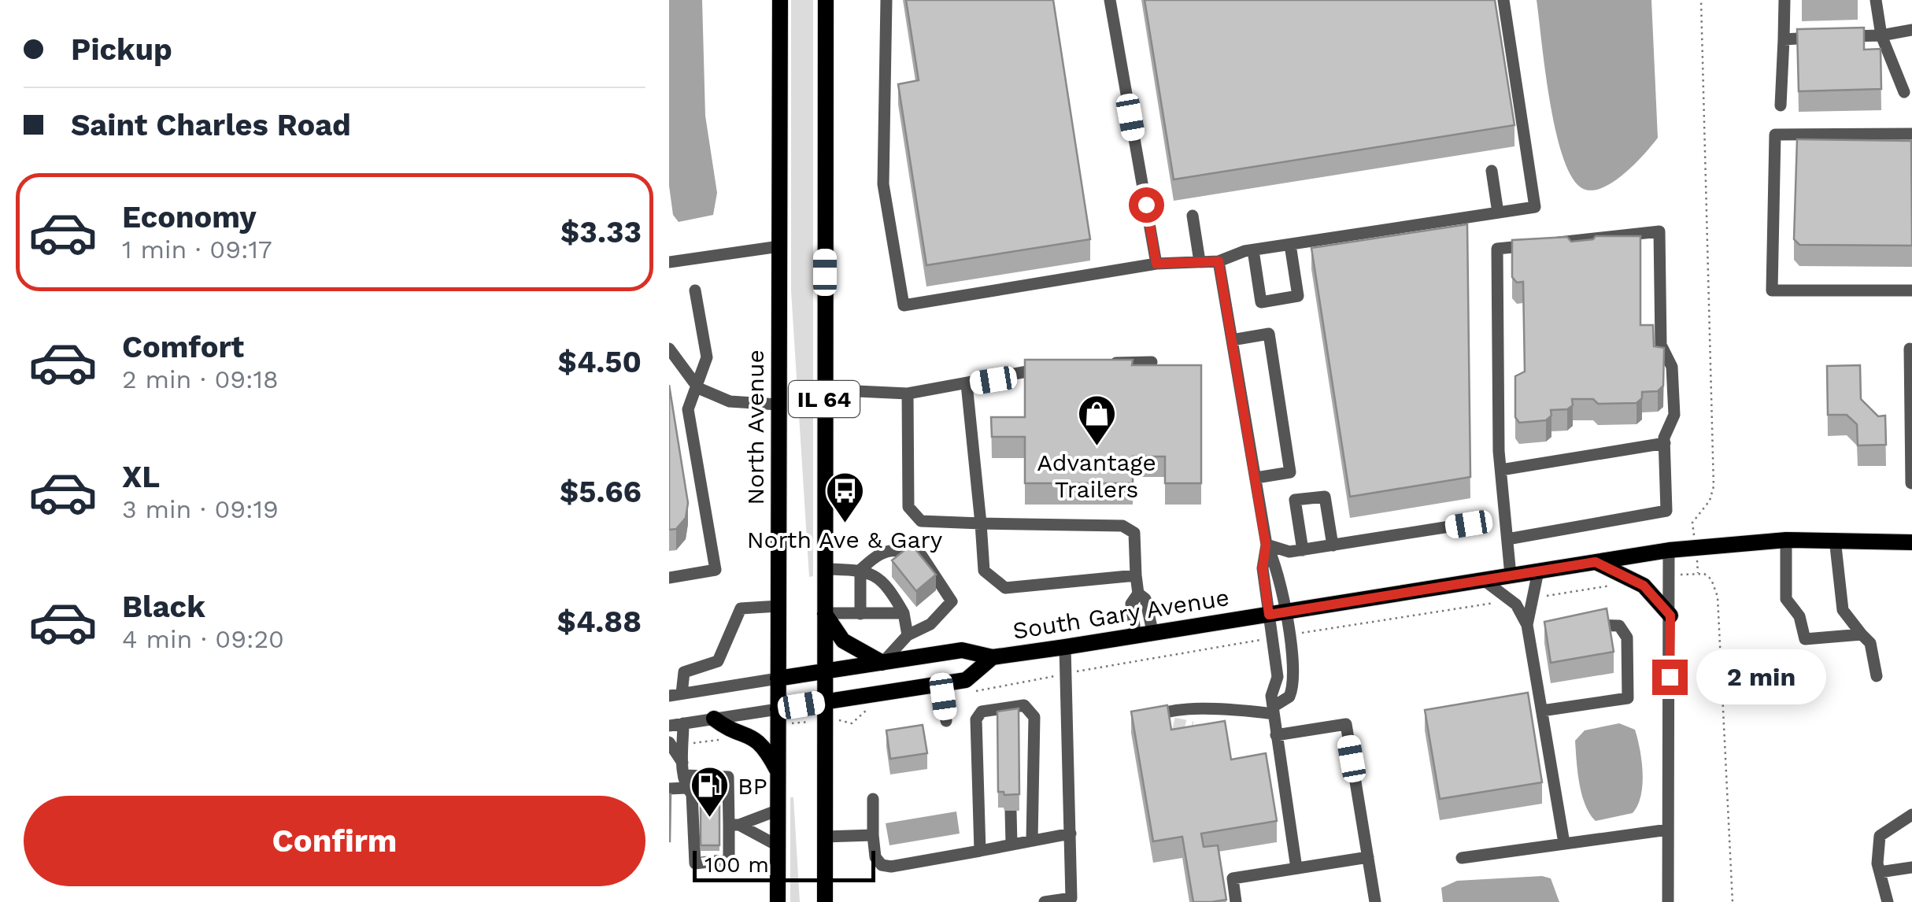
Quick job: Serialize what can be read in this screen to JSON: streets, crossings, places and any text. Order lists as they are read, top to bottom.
{
  "streets": {
    "main road": ["IL 64", "North Avenue", "South Gary Avenue"]
  },
  "crossings": [
    ["IL 64", "South Gary Avenue"],
    ["North Avenue", "South Gary Avenue"]
  ],
  "places": {
    "shop": ["Advantage Trailers"],
    "bus stop": ["North Ave & Gary"],
    "fuel station": ["BP"]
  },
  "scale_bar": "100 m",
  "page": {
    "banner": ["Pickup", "Saint Charles Road"],
    "list": [
      {
        "name": "Economy",
        "note": "1 min · 09:17",
        "value": "$3.33"
      },
      {
        "name": "Comfort",
        "note": "2 min · 09:18",
        "value": "$4.50"
      },
      {
        "name": "XL",
        "note": "3 min · 09:19",
        "value": "$5.66"
      },
      {
        "name": "Black",
        "note": "4 min · 09:20",
        "value": "$4.88"
      }
    ],
    "bubble": "2 min",
    "buttons": "Confirm",
    "scale": "100 m"
  }
}
